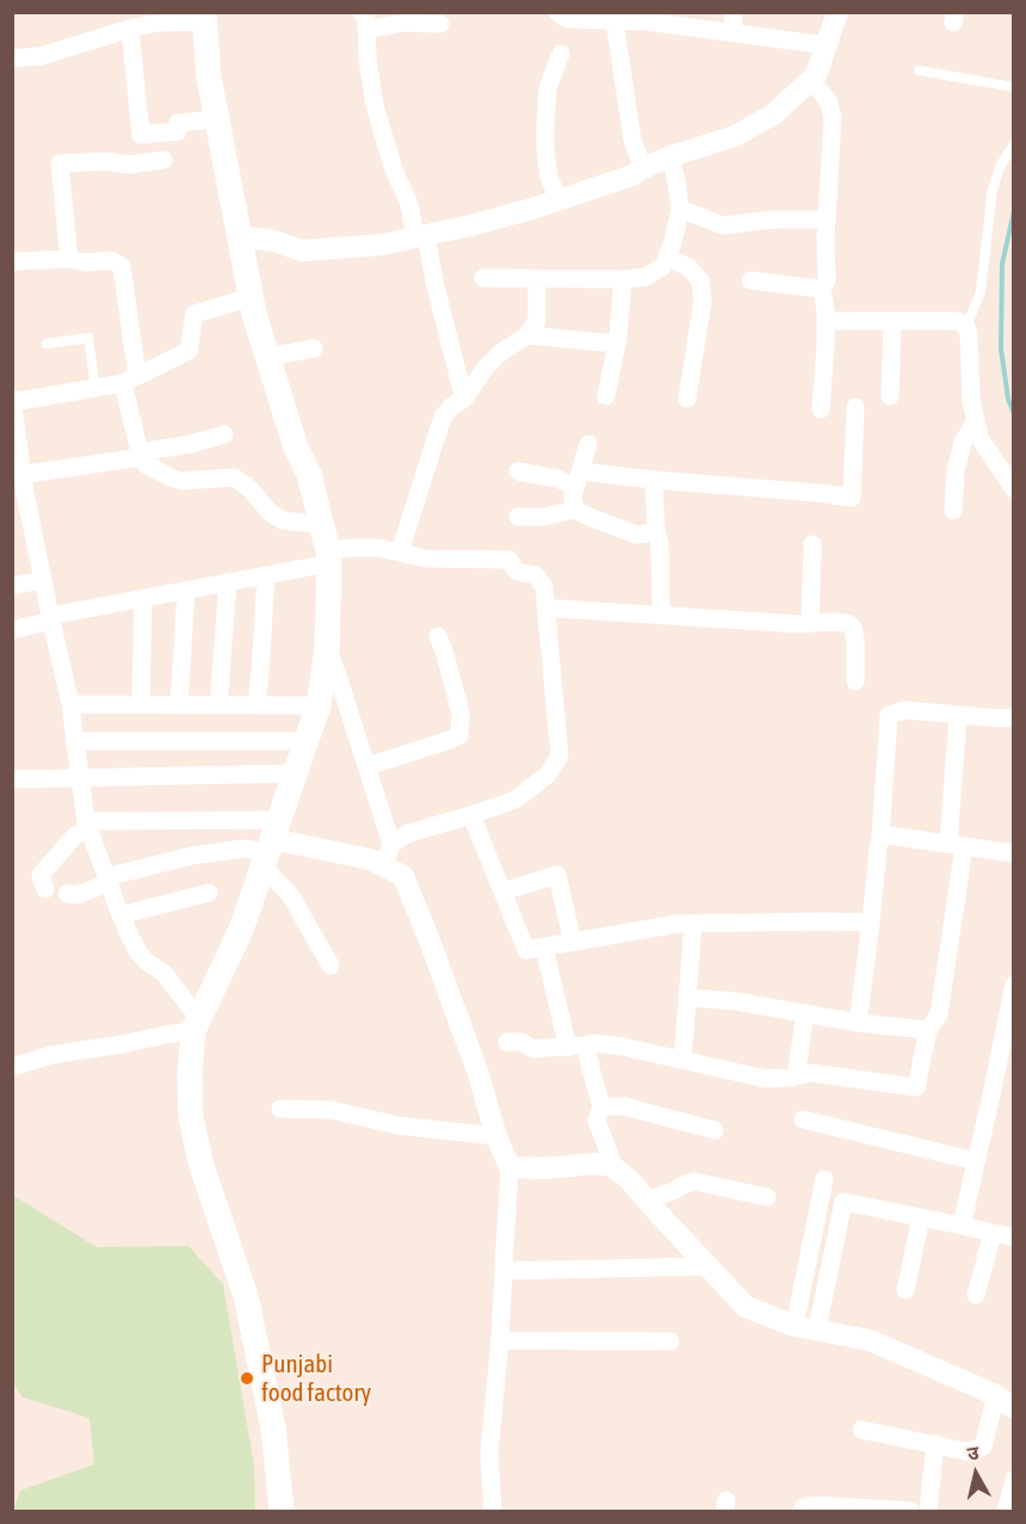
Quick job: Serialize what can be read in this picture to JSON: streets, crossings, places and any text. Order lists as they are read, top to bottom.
{
  "places": ["Punjabi food factory"],
  "north": "top"
}
